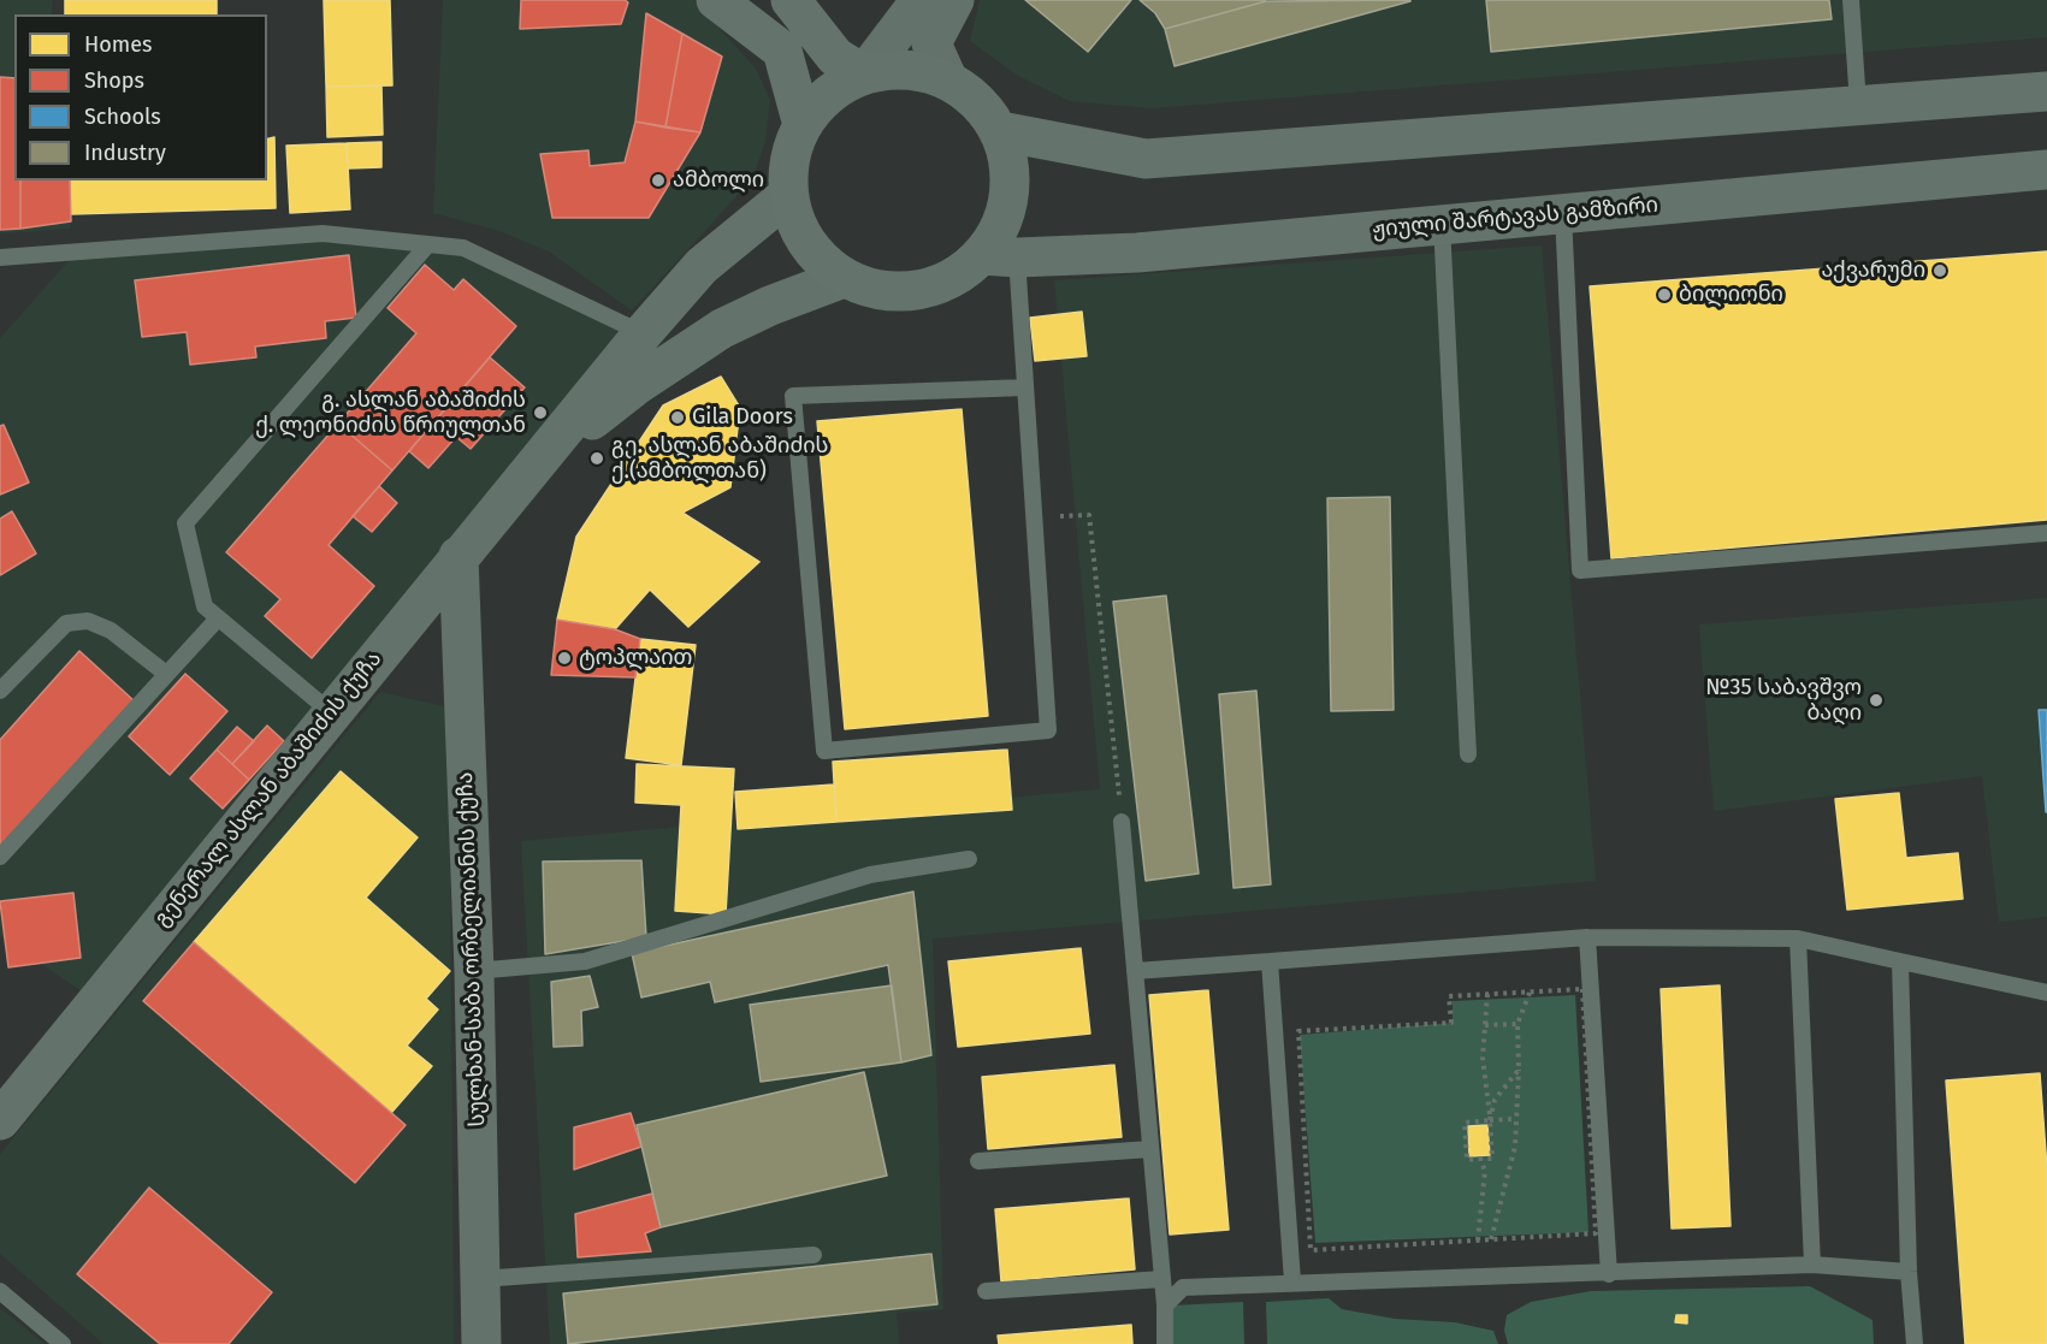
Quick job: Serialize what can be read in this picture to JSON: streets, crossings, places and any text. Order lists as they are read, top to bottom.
{
  "streets": {
    "main road": ["ჟიული შარტავას გამზირი"],
    "street": ["გენერალ ასლან აბაშიძის ქუჩა", "სულხან-საბა ორბელიანის ქუჩა"]
  },
  "crossings": [
    ["ჟიული შარტავას გამზირი", "გენერალ ასლან აბაშიძის ქუჩა"],
    ["გენერალ ასლან აბაშიძის ქუჩა", "სულხან-საბა ორბელიანის ქუჩა"]
  ],
  "places": [
    "ამბოლი",
    "აქვარუმი",
    "ბილიონი",
    "გ. ასლან აბაშიძის ქ. ლეონიძის წრიულთან",
    "Gila Doors",
    "გე. ასლან აბაშიძის ქ.(ამბოლთან)",
    "ტოპლაით",
    "№35 საბავშვო ბაღი"
  ],
  "legend": [
    "Homes",
    "Shops",
    "Schools",
    "Industry"
  ]
}
